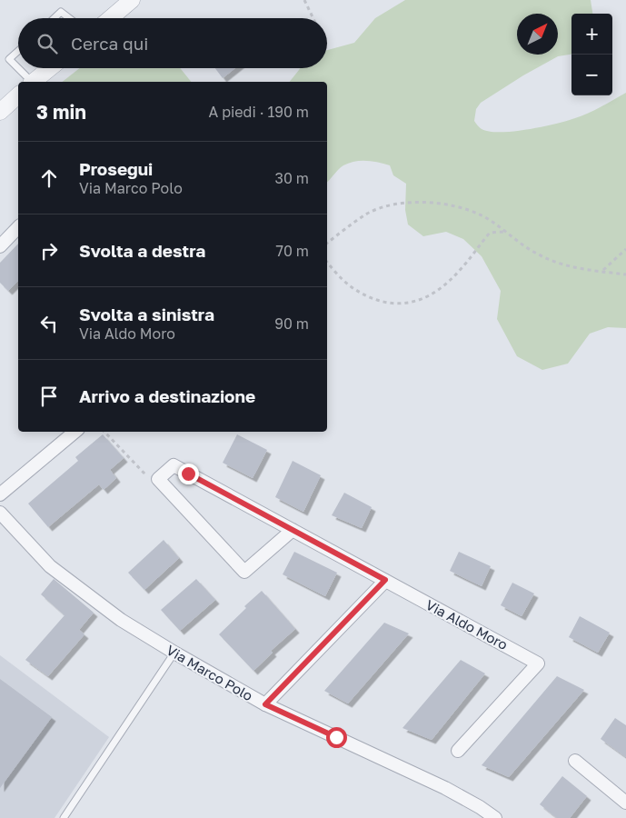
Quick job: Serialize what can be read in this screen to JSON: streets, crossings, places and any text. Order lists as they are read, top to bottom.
{
  "streets": {
    "street": ["Via Aldo Moro", "Via Marco Polo"]
  },
  "north": "top right",
  "page": {
    "map_buttons": ["+", "−"],
    "search": "Cerca qui",
    "heading": ["3 min", "A piedi · 190 m"],
    "list": [
      ["Prosegui", "Via Marco Polo", "30 m"],
      ["Svolta a destra", "70 m"],
      ["Svolta a sinistra", "Via Aldo Moro", "90 m"],
      "Arrivo a destinazione"
    ]
  }
}
